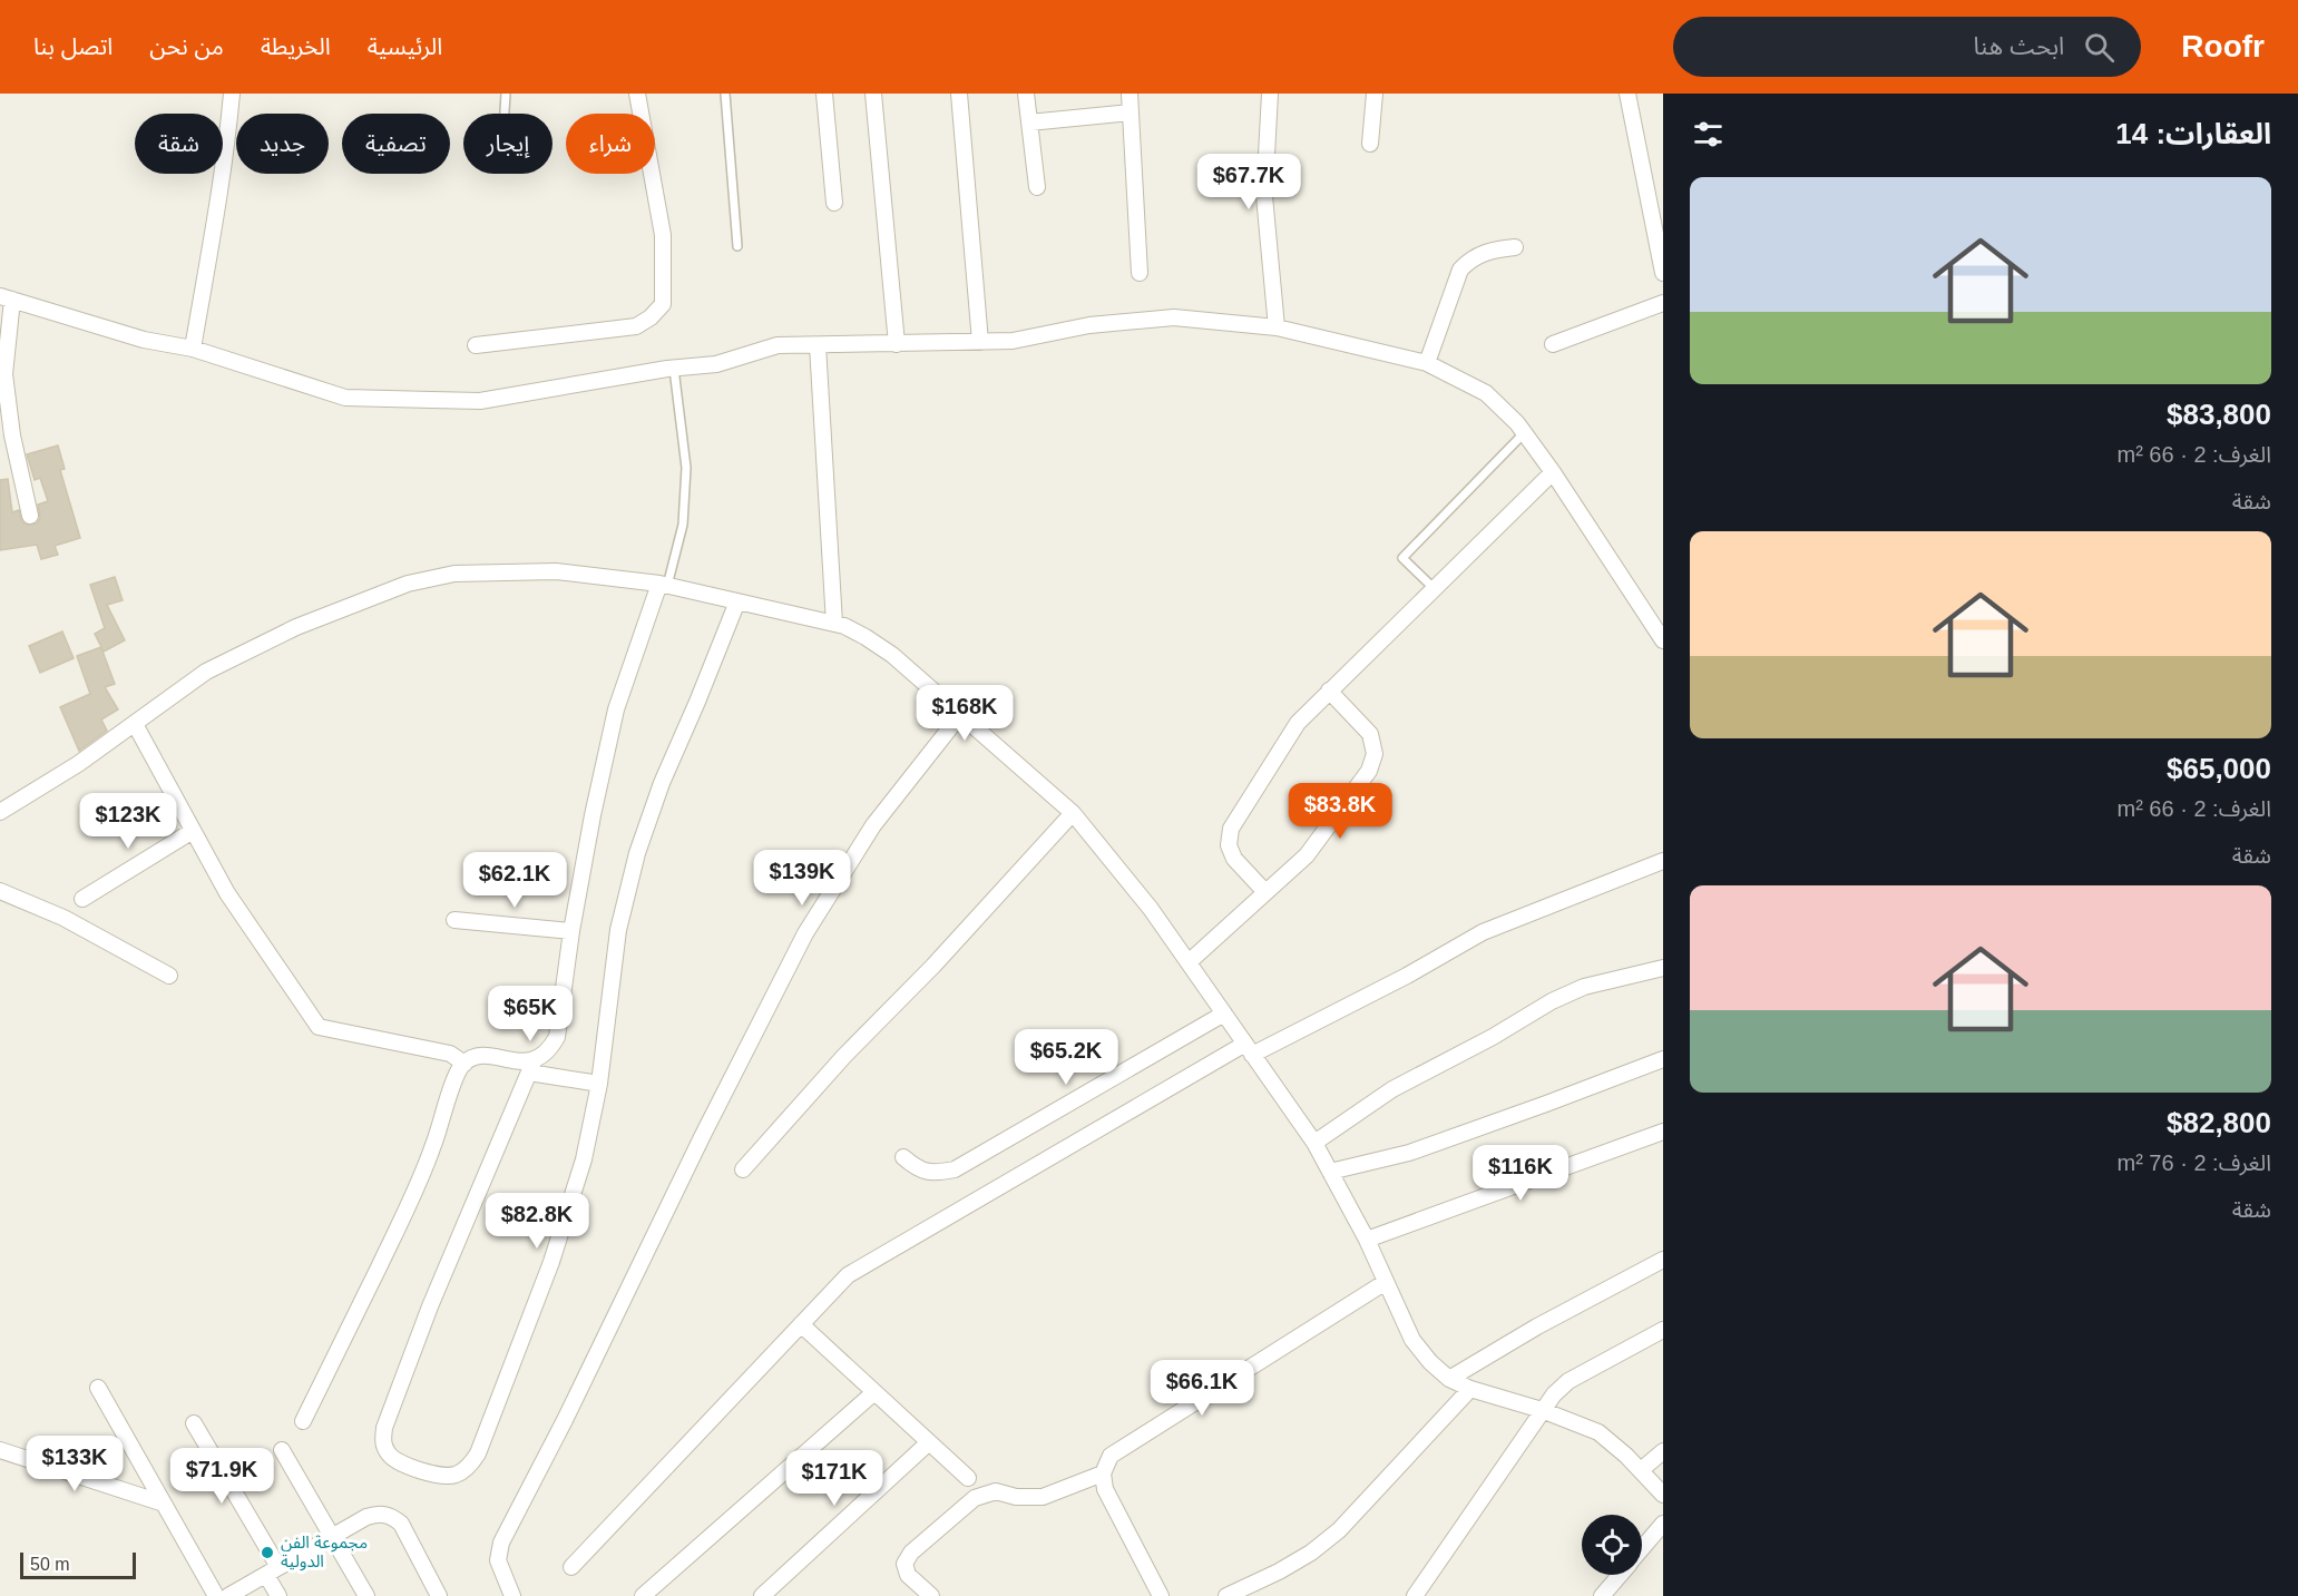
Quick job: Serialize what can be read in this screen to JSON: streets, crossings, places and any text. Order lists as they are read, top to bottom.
{
  "places": ["مجموعة الفن الدولية"],
  "scale_bar": "50 m",
  "page": {
    "header": "Roofr",
    "search": "ابحث هنا",
    "nav": [
      "الرئيسية",
      "الخريطة",
      "من نحن",
      "اتصل بنا"
    ],
    "heading": "العقارات: 14",
    "chip": [
      "شراء",
      "إيجار",
      "تصفية",
      "جديد",
      "شقة"
    ],
    "price": [
      "$67.7K",
      "$168K",
      "$83.8K",
      "$123K",
      "$139K",
      "$62.1K",
      "$65K",
      "$65.2K",
      "$116K",
      "$82.8K",
      "$66.1K",
      "$133K",
      "$71.9K",
      "$171K"
    ],
    "list": [
      {
        "name": "$83,800",
        "note": "الغرف: 2 · 66 m² · شقة"
      },
      {
        "name": "$65,000",
        "note": "الغرف: 2 · 66 m² · شقة"
      },
      {
        "name": "$82,800",
        "note": "الغرف: 2 · 76 m² · شقة"
      }
    ],
    "scale": "50 m"
  }
}
